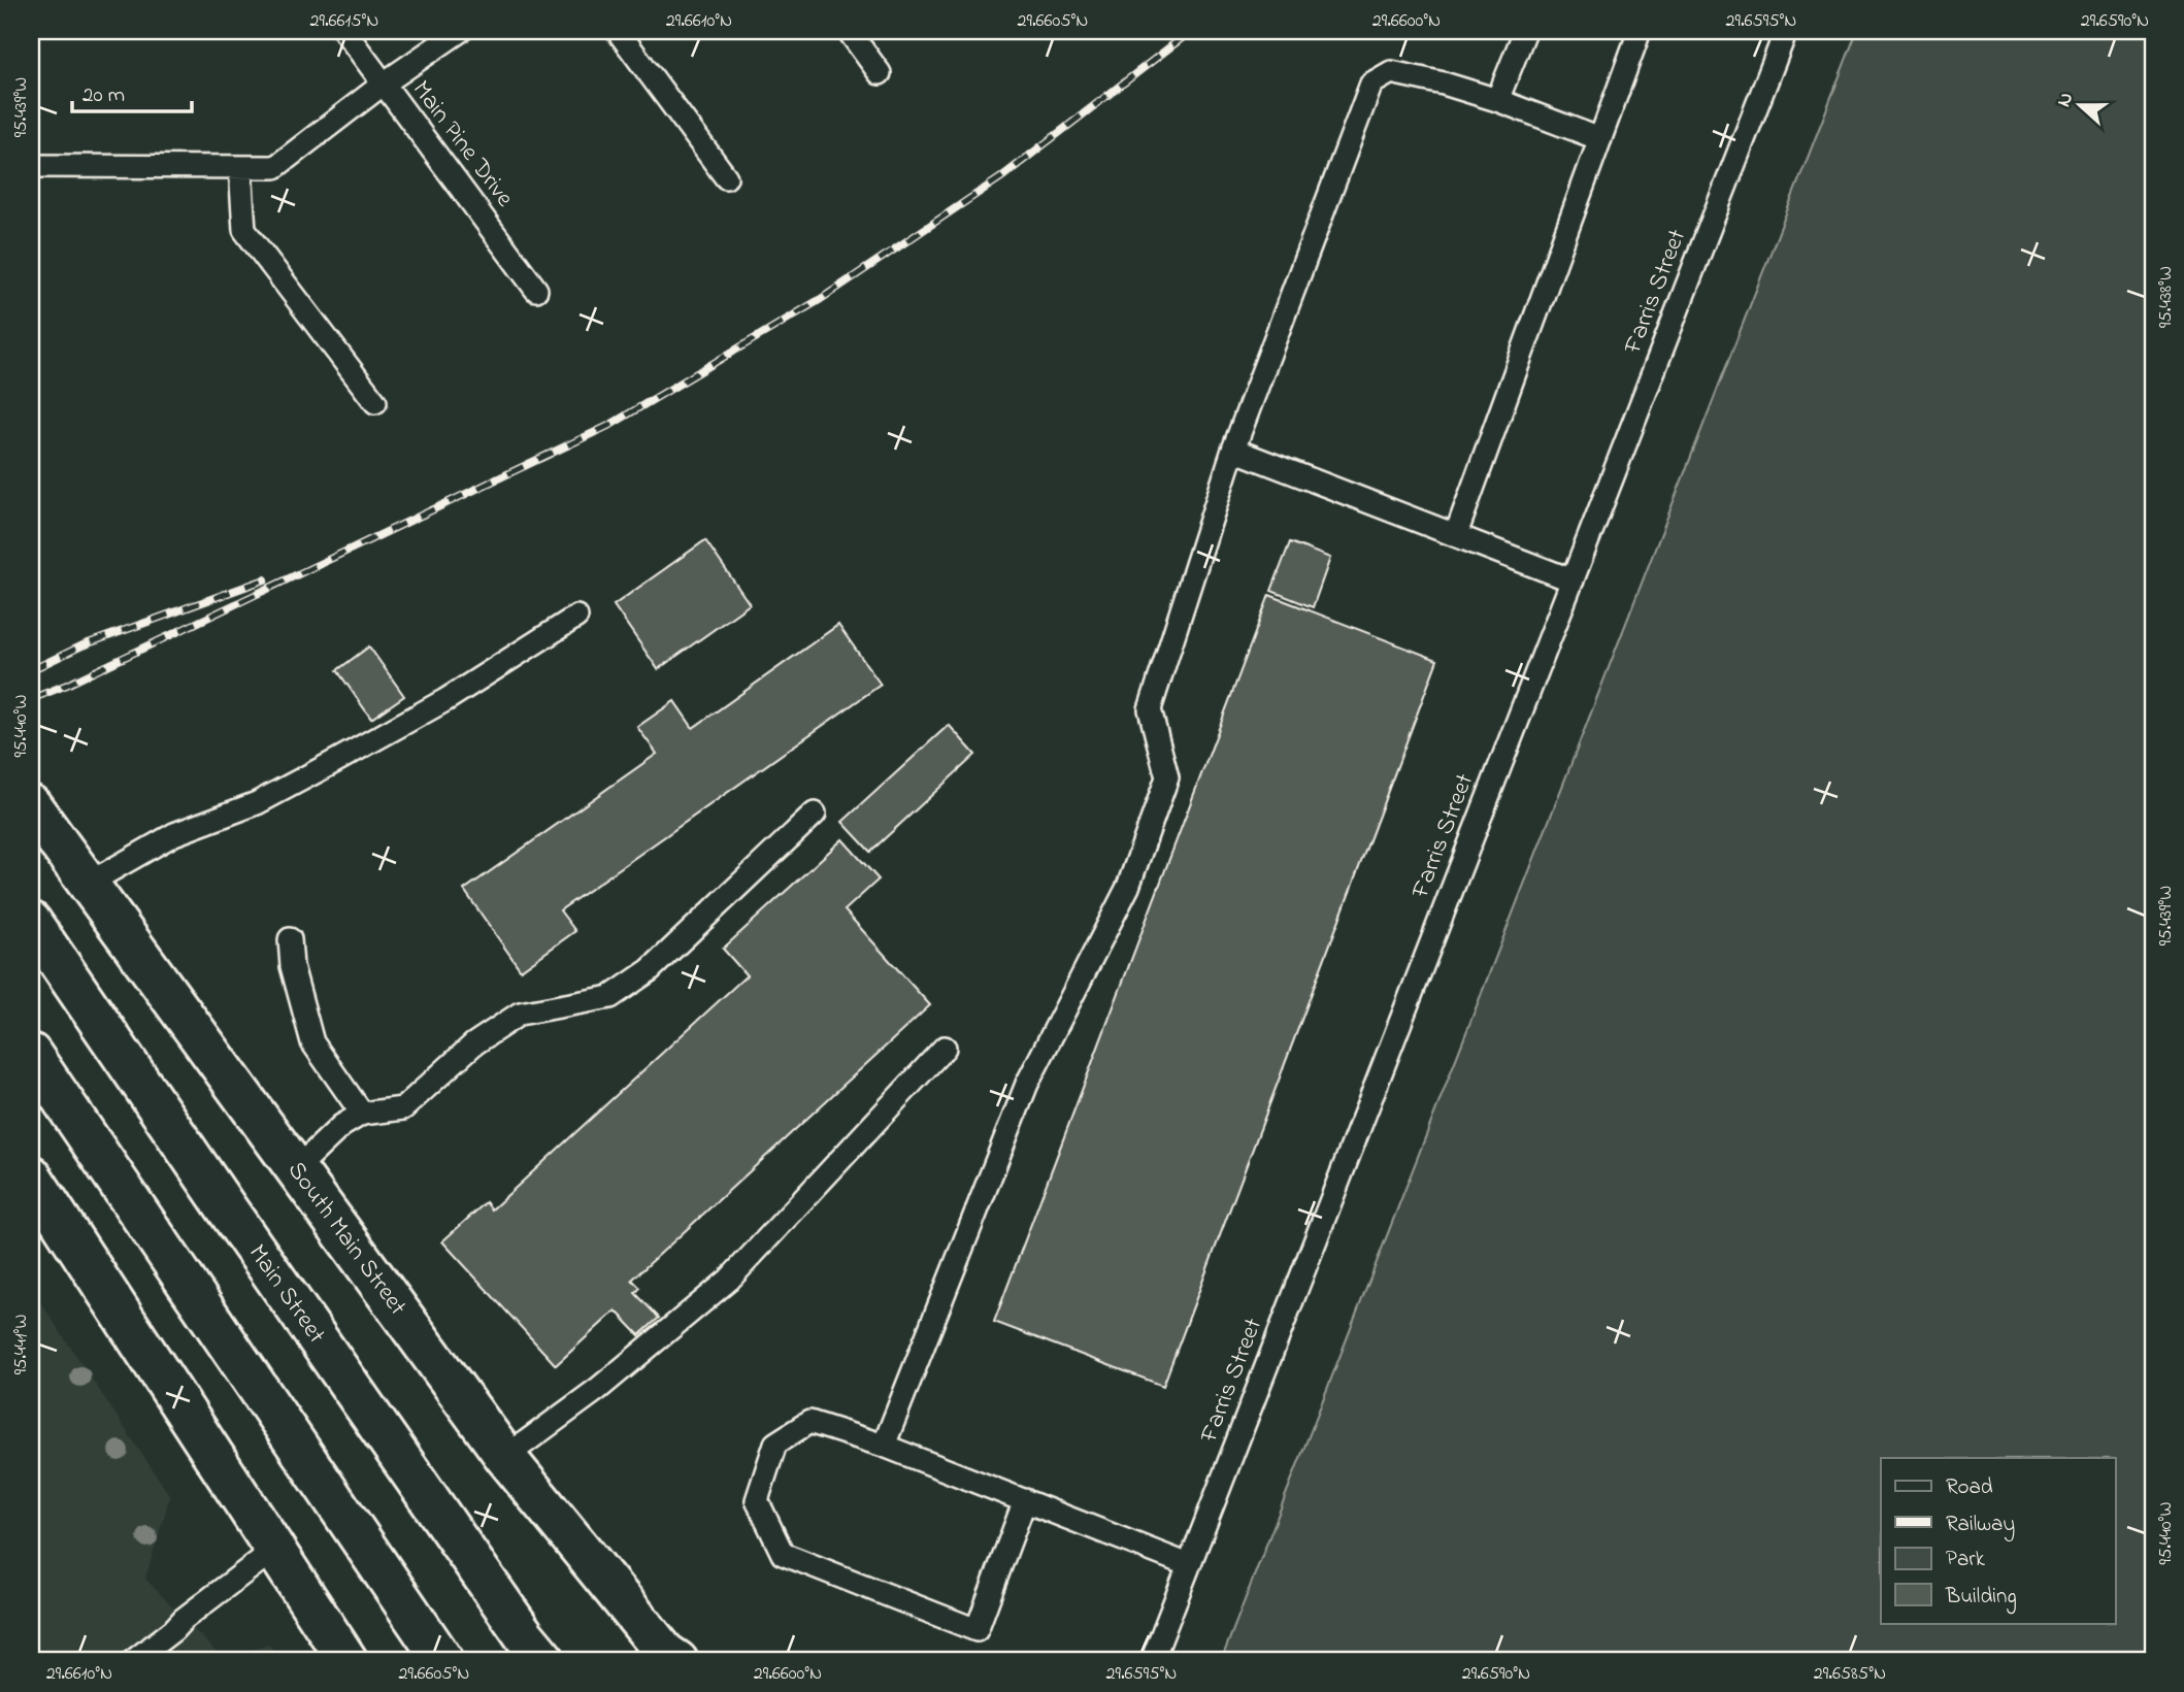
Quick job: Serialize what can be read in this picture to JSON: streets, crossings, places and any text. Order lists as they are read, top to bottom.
{
  "streets": {
    "main road": ["South Main Street", "Main Street"],
    "lane": ["Main Pine Drive", "Farris Street"]
  },
  "legend": [
    "Road",
    "Railway",
    "Park",
    "Building"
  ],
  "scale_bar": "20 m",
  "north": "left",
  "coordinates": [
    "29.6615°N",
    "29.6610°N",
    "29.6605°N",
    "29.6600°N",
    "29.6595°N",
    "29.6590°N",
    "95.439°W",
    "95.438°W",
    "95.440°W",
    "95.441°W",
    "29.6585°N"
  ]
}
